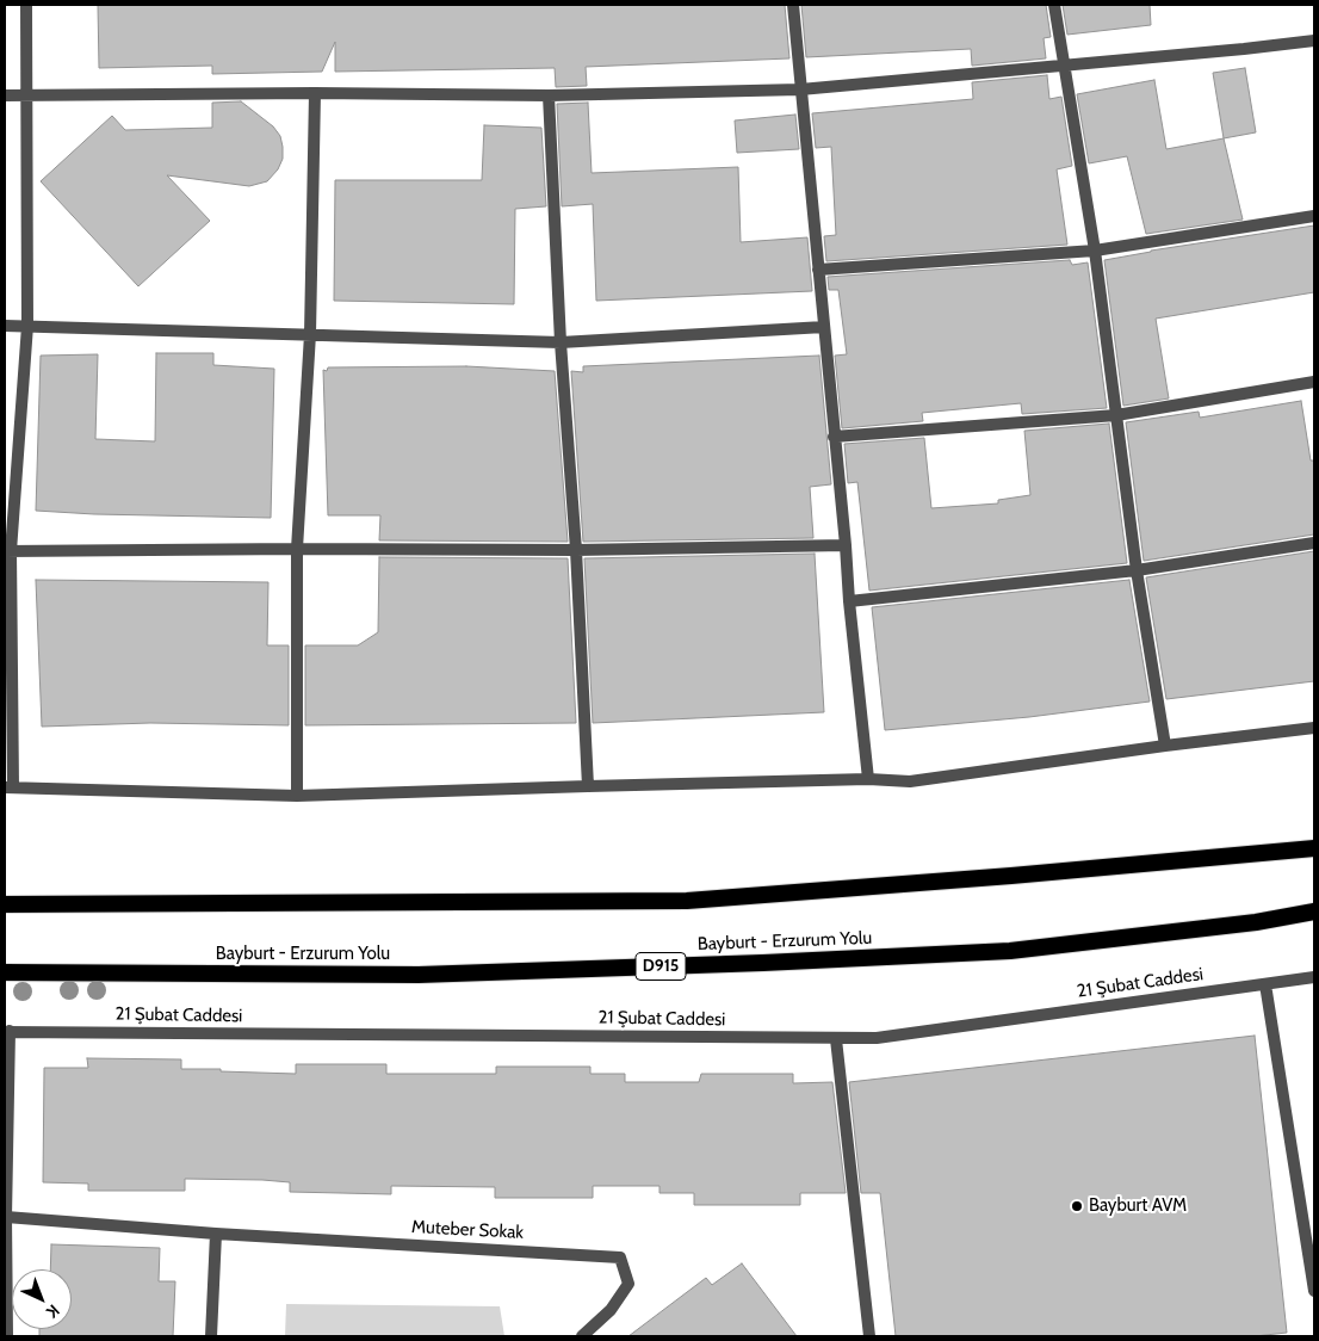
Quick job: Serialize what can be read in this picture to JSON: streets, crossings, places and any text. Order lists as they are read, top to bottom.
{
  "streets": {
    "highway": ["Bayburt - Erzurum Yolu", "D915"],
    "street": ["21 Şubat Caddesi", "Muteber Sokak"]
  },
  "places": ["Bayburt AVM"],
  "north": "bottom right"
}
